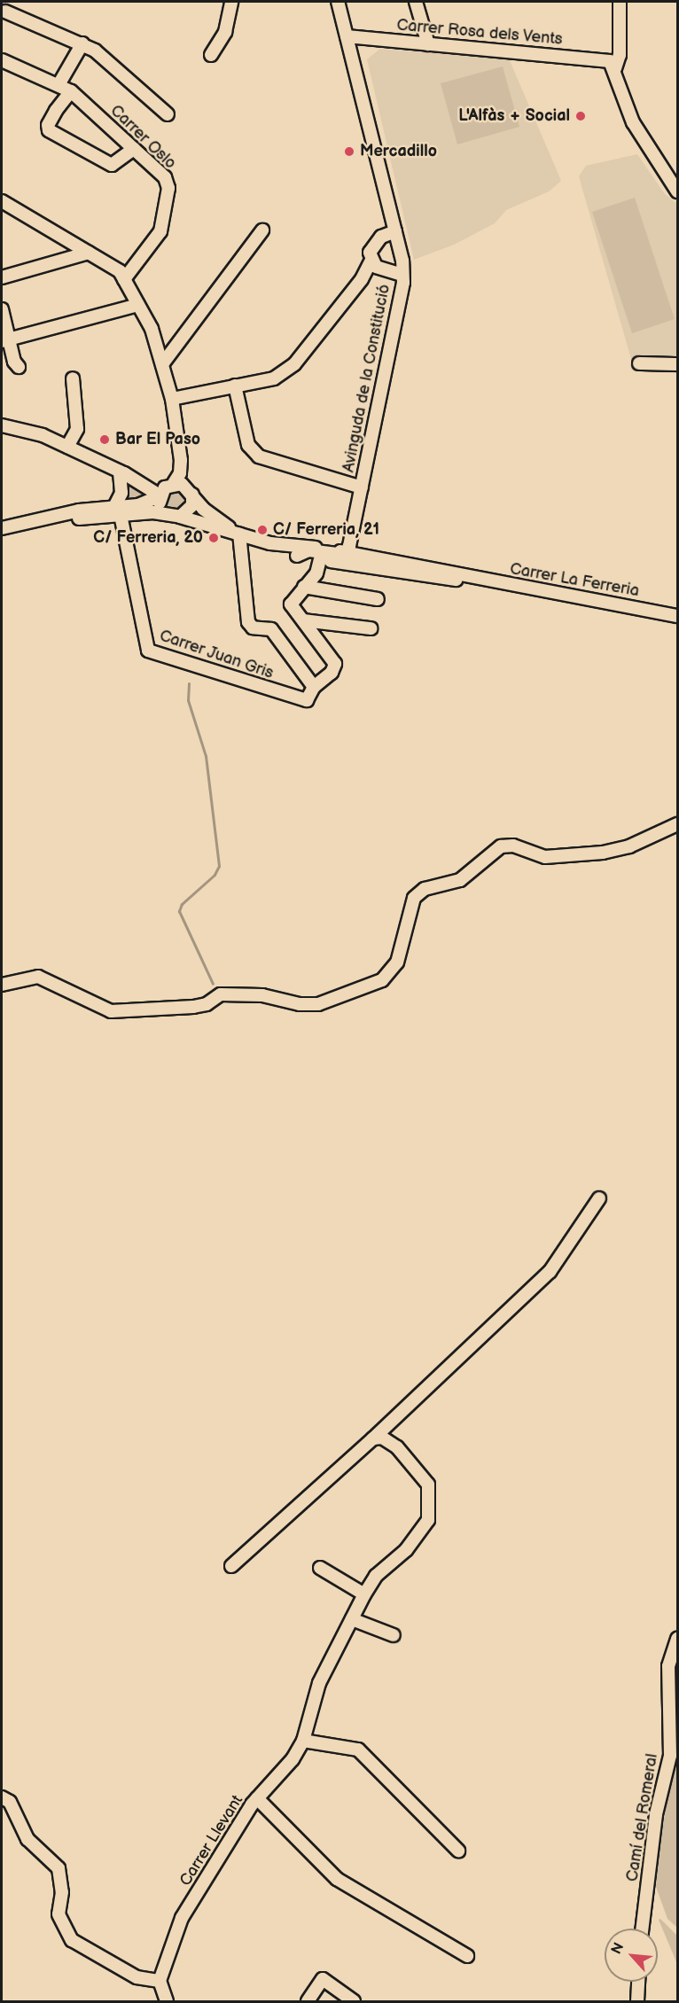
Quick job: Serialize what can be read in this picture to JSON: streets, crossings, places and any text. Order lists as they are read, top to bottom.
{
  "streets": {
    "street": [
      "Carrer Rosa dels Vents",
      "Carrer Oslo",
      "Avinguda de la Constitució",
      "Carrer La Ferreria",
      "Carrer Juan Gris",
      "Camí del Romeral",
      "Carrer Llevant"
    ]
  },
  "crossings": [
    ["Carrer Rosa dels Vents", "Avinguda de la Constitució"],
    ["Avinguda de la Constitució", "Carrer La Ferreria"],
    ["Carrer La Ferreria", "Carrer Juan Gris"]
  ],
  "places": [
    "L'Alfàs + Social",
    "Mercadillo",
    "Bar El Paso",
    "C/ Ferreria, 21",
    "C/ Ferreria, 20"
  ],
  "north": "top left"
}
